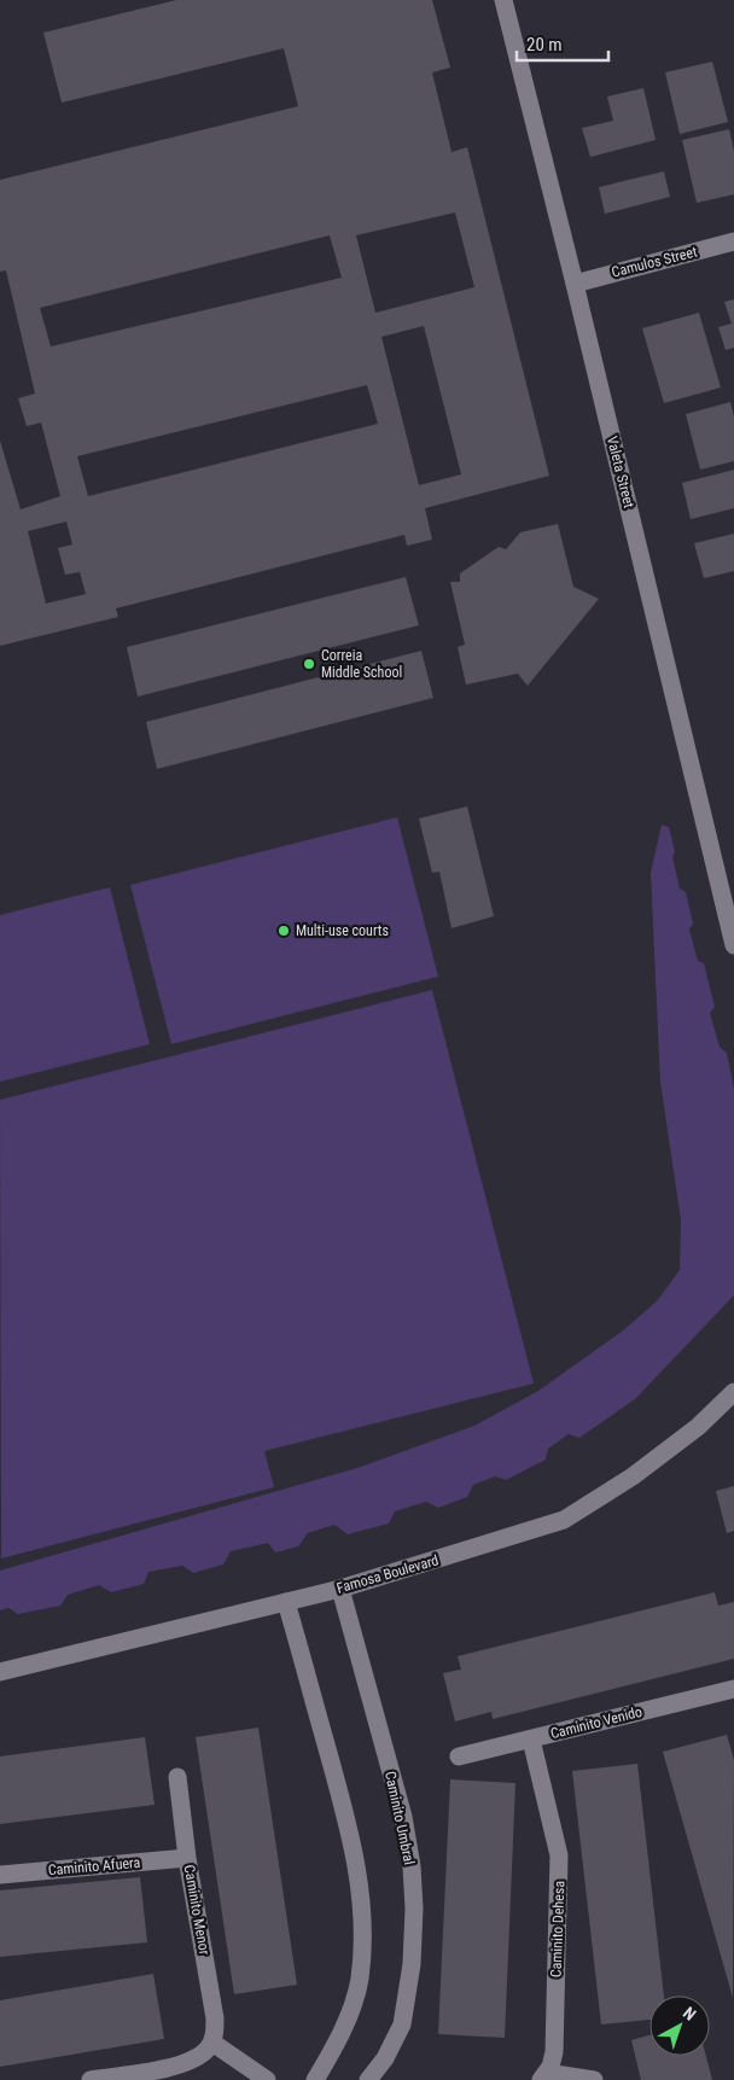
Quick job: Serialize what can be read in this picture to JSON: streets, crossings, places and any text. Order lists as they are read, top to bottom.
{
  "streets": {
    "street": [
      "Camulos Street",
      "Valeta Street",
      "Famosa Boulevard",
      "Caminito Venido",
      "Caminito Umbral",
      "Caminito Afuera",
      "Caminito Menor",
      "Caminito Dehesa"
    ]
  },
  "crossings": [
    ["Camulos Street", "Valeta Street"],
    ["Famosa Boulevard", "Caminito Umbral"],
    ["Caminito Venido", "Caminito Dehesa"],
    ["Caminito Afuera", "Caminito Menor"]
  ],
  "places": ["Correia Middle School", "Multi-use courts"],
  "scale_bar": "20 m",
  "north": "top right"
}
